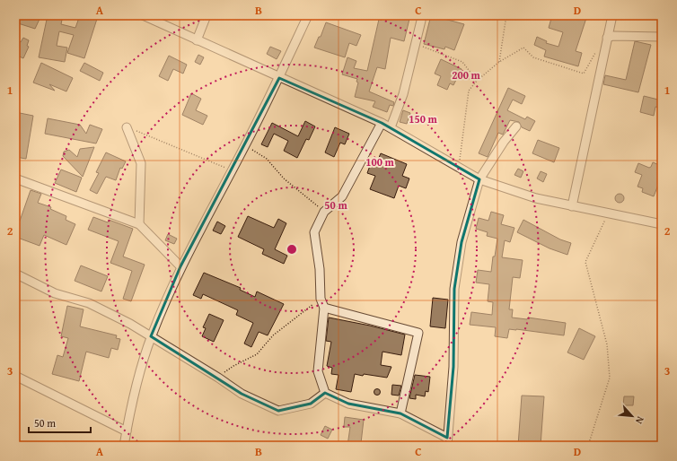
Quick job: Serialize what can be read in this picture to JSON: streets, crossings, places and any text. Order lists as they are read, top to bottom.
{
  "scale_bar": "50 m",
  "north": "bottom right",
  "grid": {
    "columns": [
      "A",
      "B",
      "C",
      "D"
    ],
    "rows": ["1", "2", "3"]
  },
  "rings": [
    "200 m",
    "150 m",
    "100 m",
    "50 m"
  ]
}
